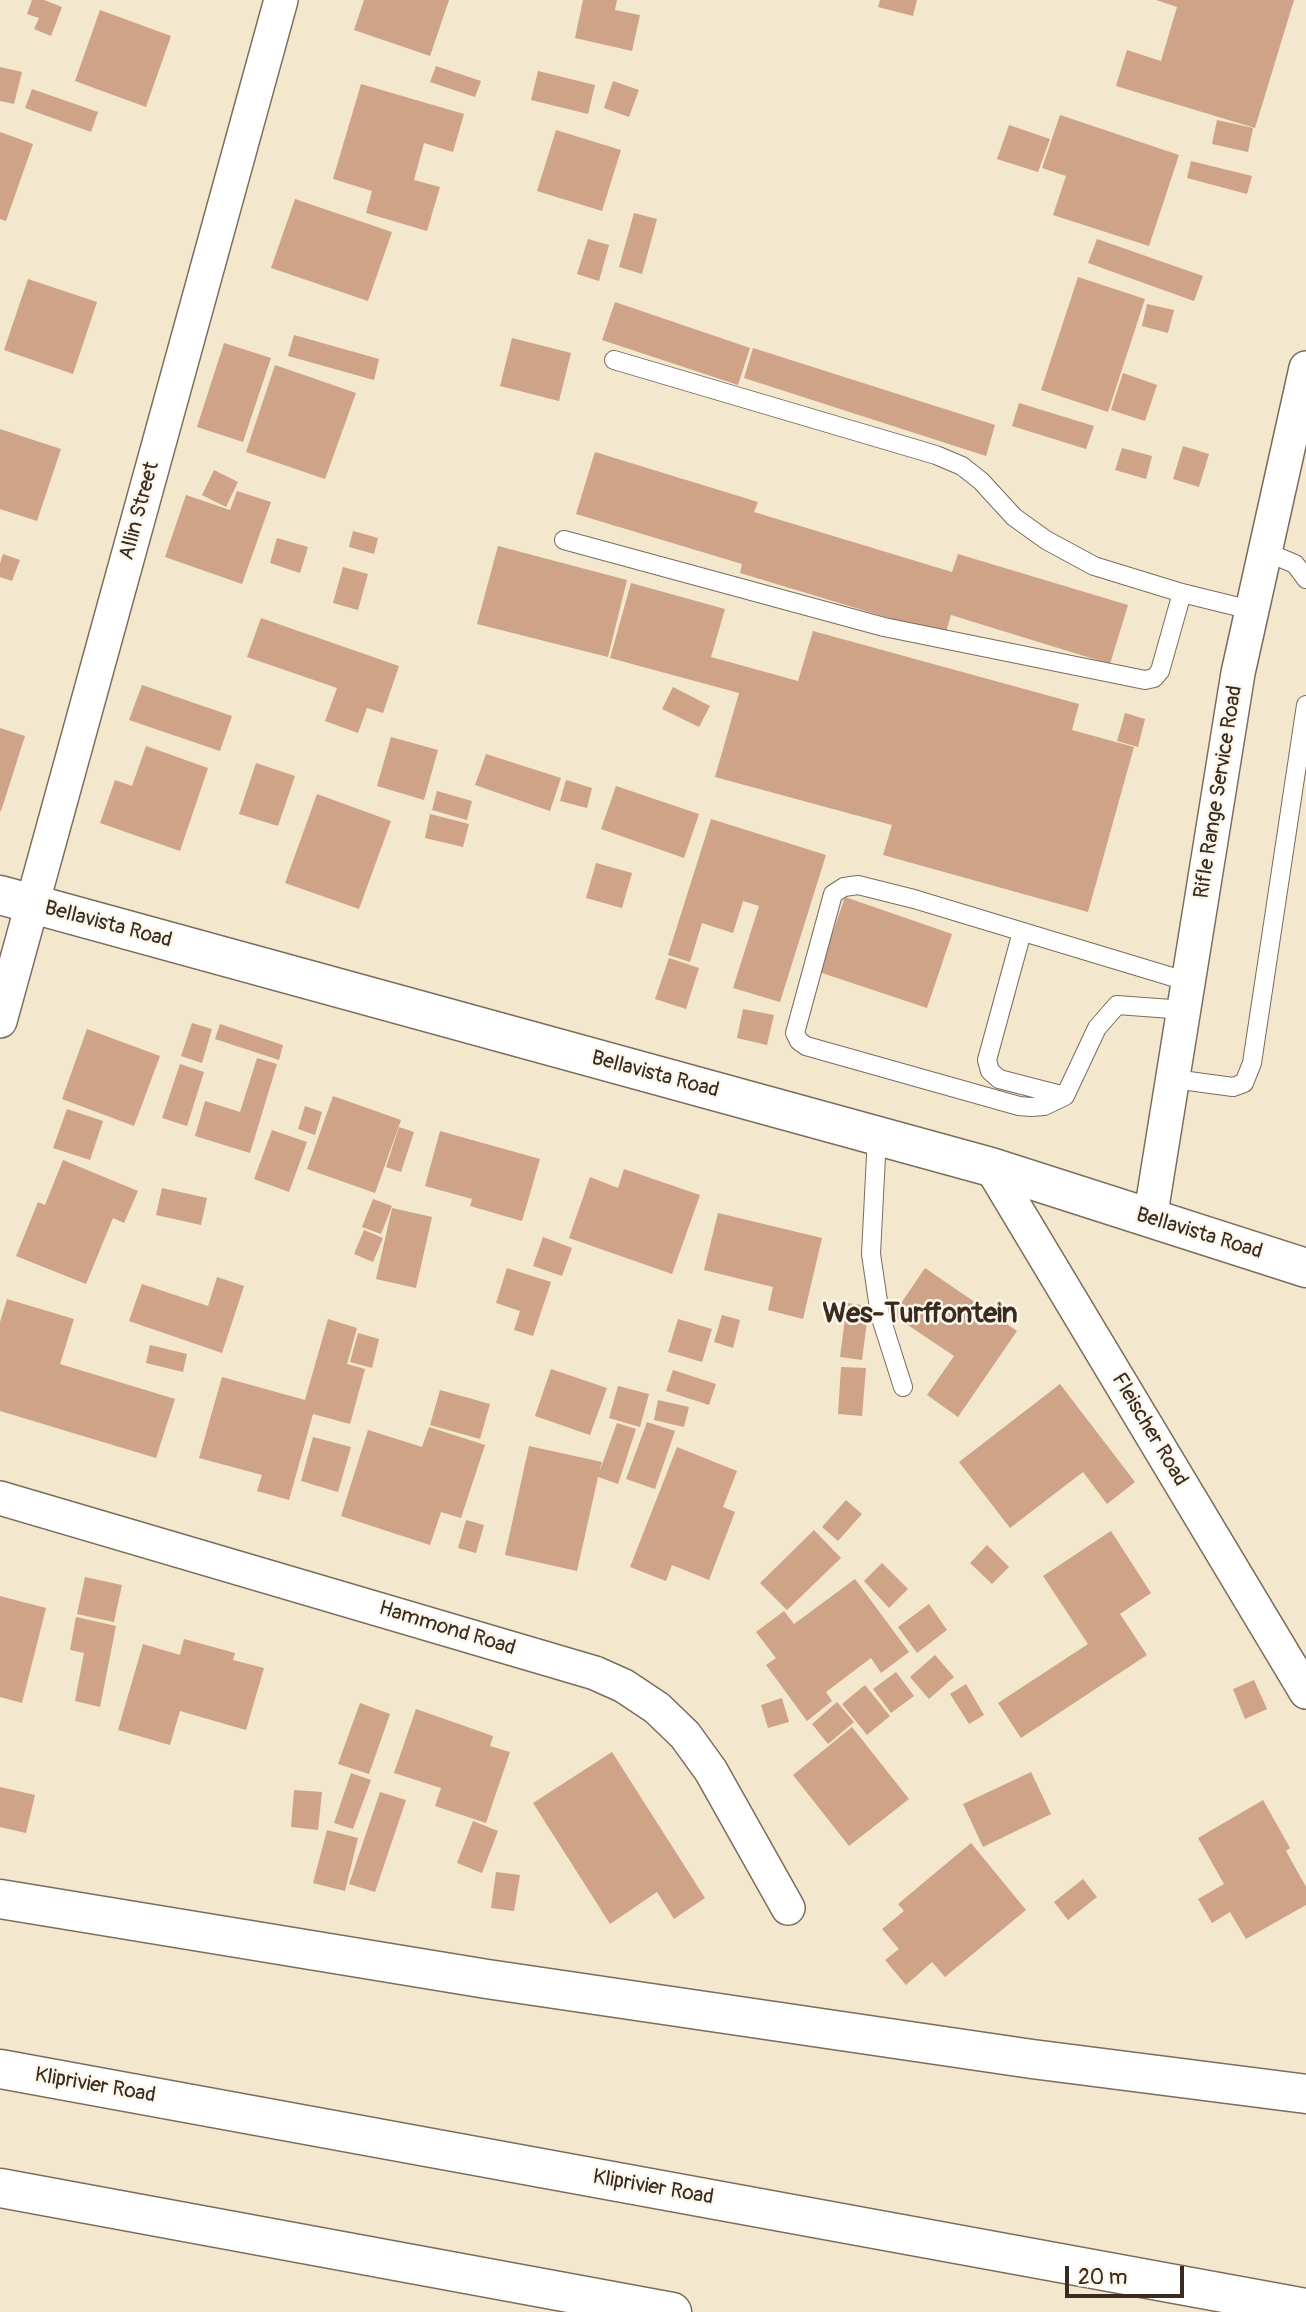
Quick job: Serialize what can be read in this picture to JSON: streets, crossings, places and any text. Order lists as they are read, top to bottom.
{
  "streets": {
    "main road": ["Bellavista Road", "Kliprivier Road"],
    "street": [
      "Allin Street",
      "Rifle Range Service Road",
      "Fleischer Road",
      "Hammond Road"
    ]
  },
  "crossings": [
    ["Allin Street", "Bellavista Road"],
    ["Rifle Range Service Road", "Bellavista Road"],
    ["Bellavista Road", "Fleischer Road"]
  ],
  "districts": ["Wes-Turffontein"],
  "scale_bar": "20 m"
}
